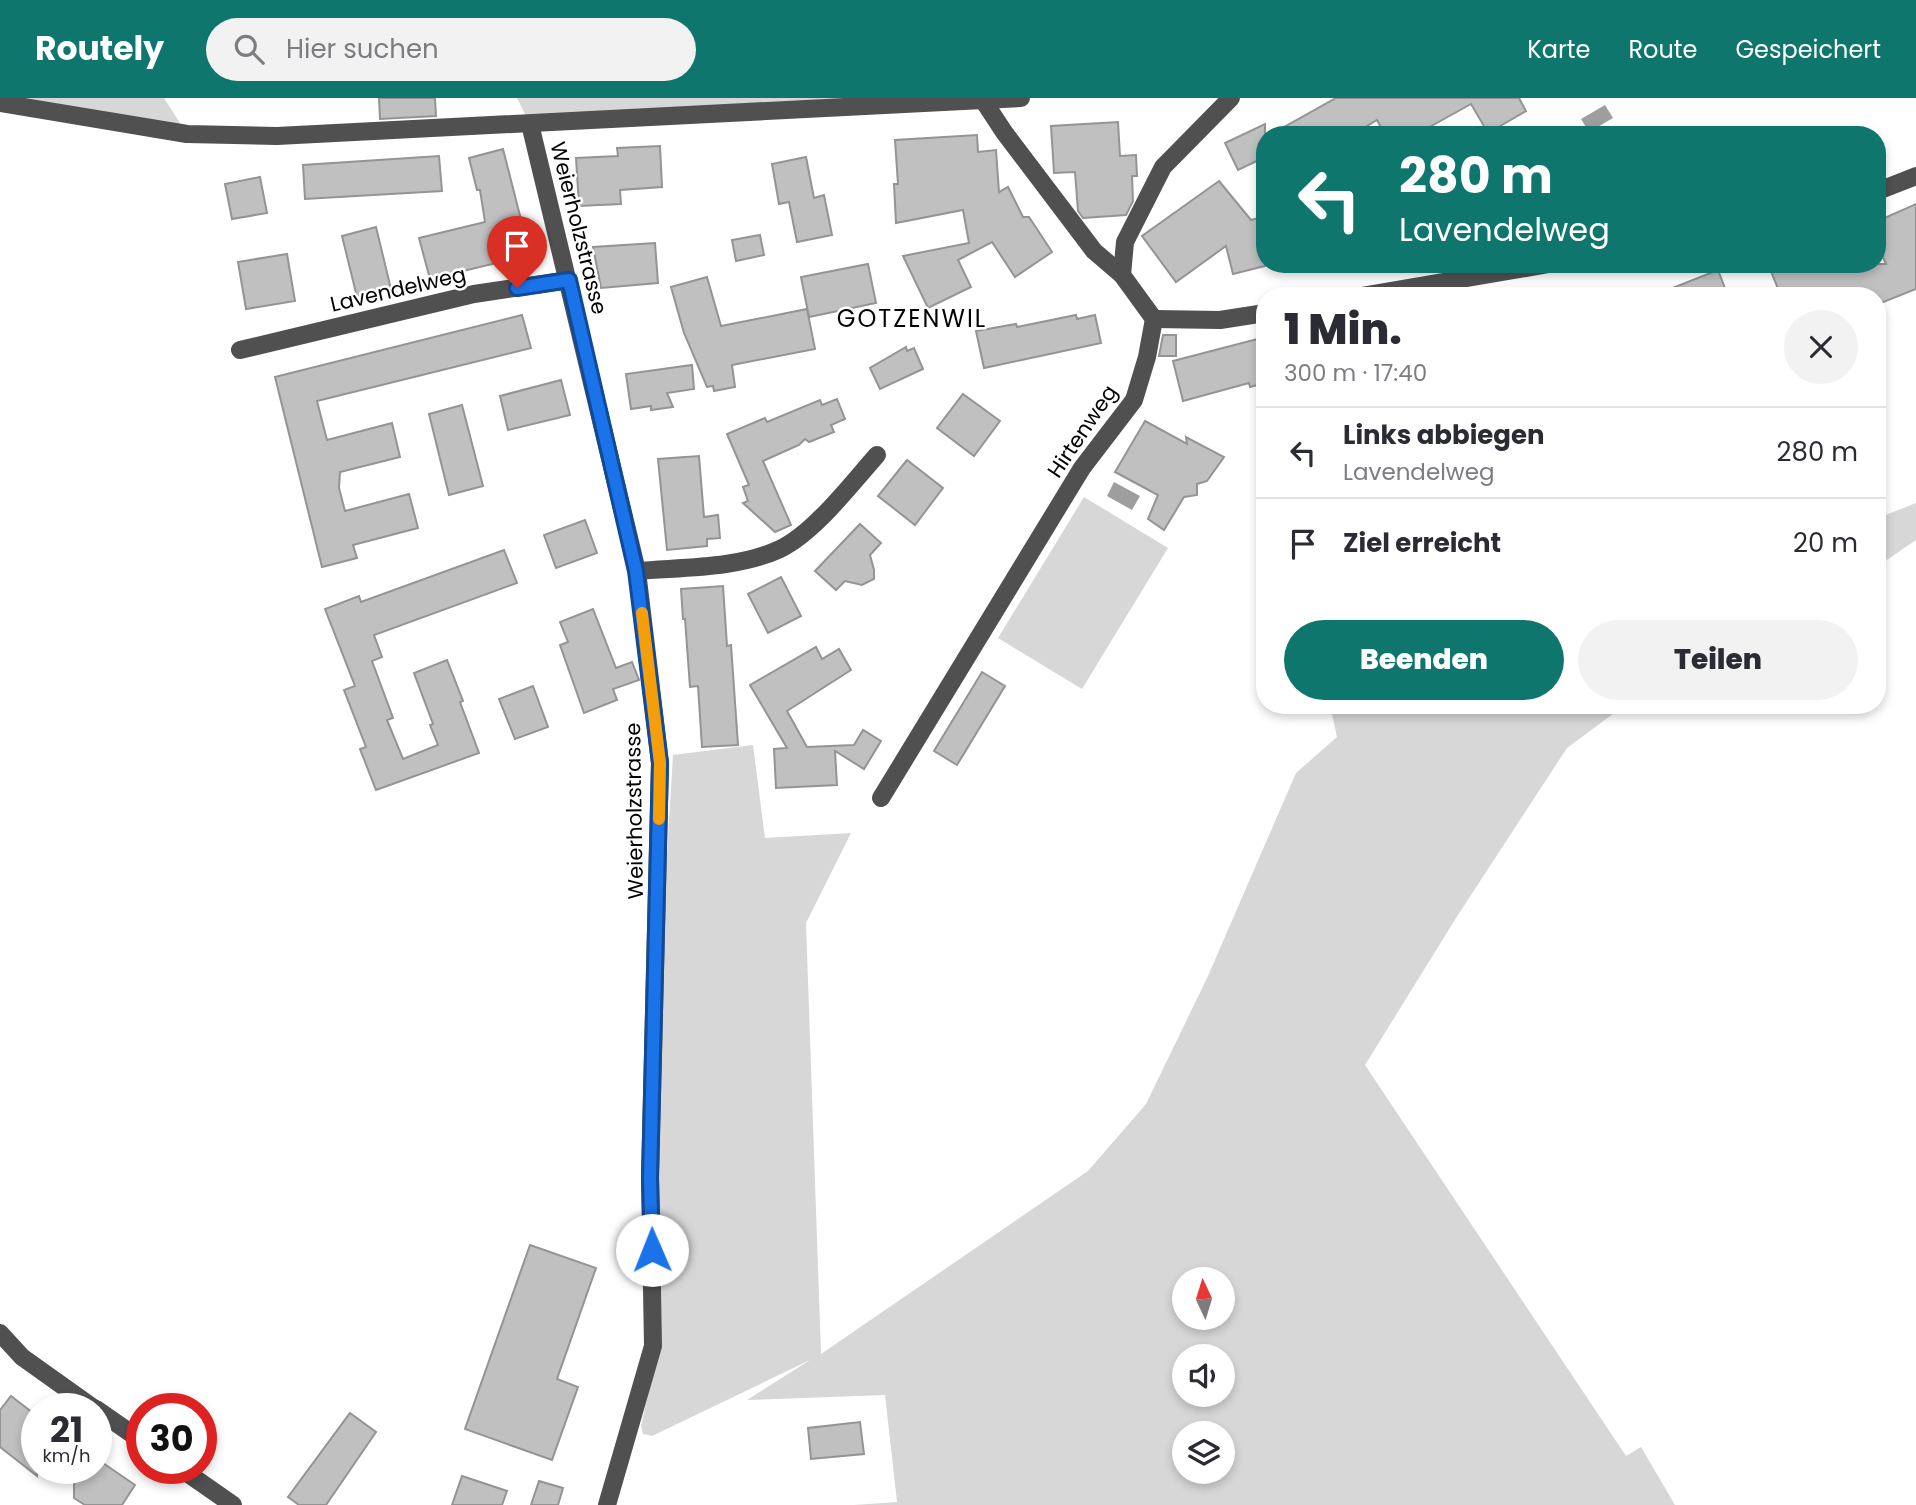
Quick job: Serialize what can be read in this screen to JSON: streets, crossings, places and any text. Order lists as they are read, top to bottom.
{
  "streets": {
    "street": ["Weierholzstrasse", "Lavendelweg", "Hirtenweg"]
  },
  "crossings": [
    ["Weierholzstrasse", "Lavendelweg"]
  ],
  "districts": ["GOTZENWIL"],
  "north": "top",
  "page": {
    "header": "Routely",
    "search": "Hier suchen",
    "nav": ["Karte", "Route", "Gespeichert"],
    "turn": ["280 m", "Lavendelweg"],
    "heading": ["1 Min.", "300 m · 17:40"],
    "list": [
      {
        "name": "Links abbiegen",
        "note": "Lavendelweg",
        "value": "280 m"
      },
      {
        "name": "Ziel erreicht",
        "value": "20 m"
      }
    ],
    "buttons": ["Beenden", "Teilen"],
    "speed": "21 km/h",
    "limit": "30"
  }
}
